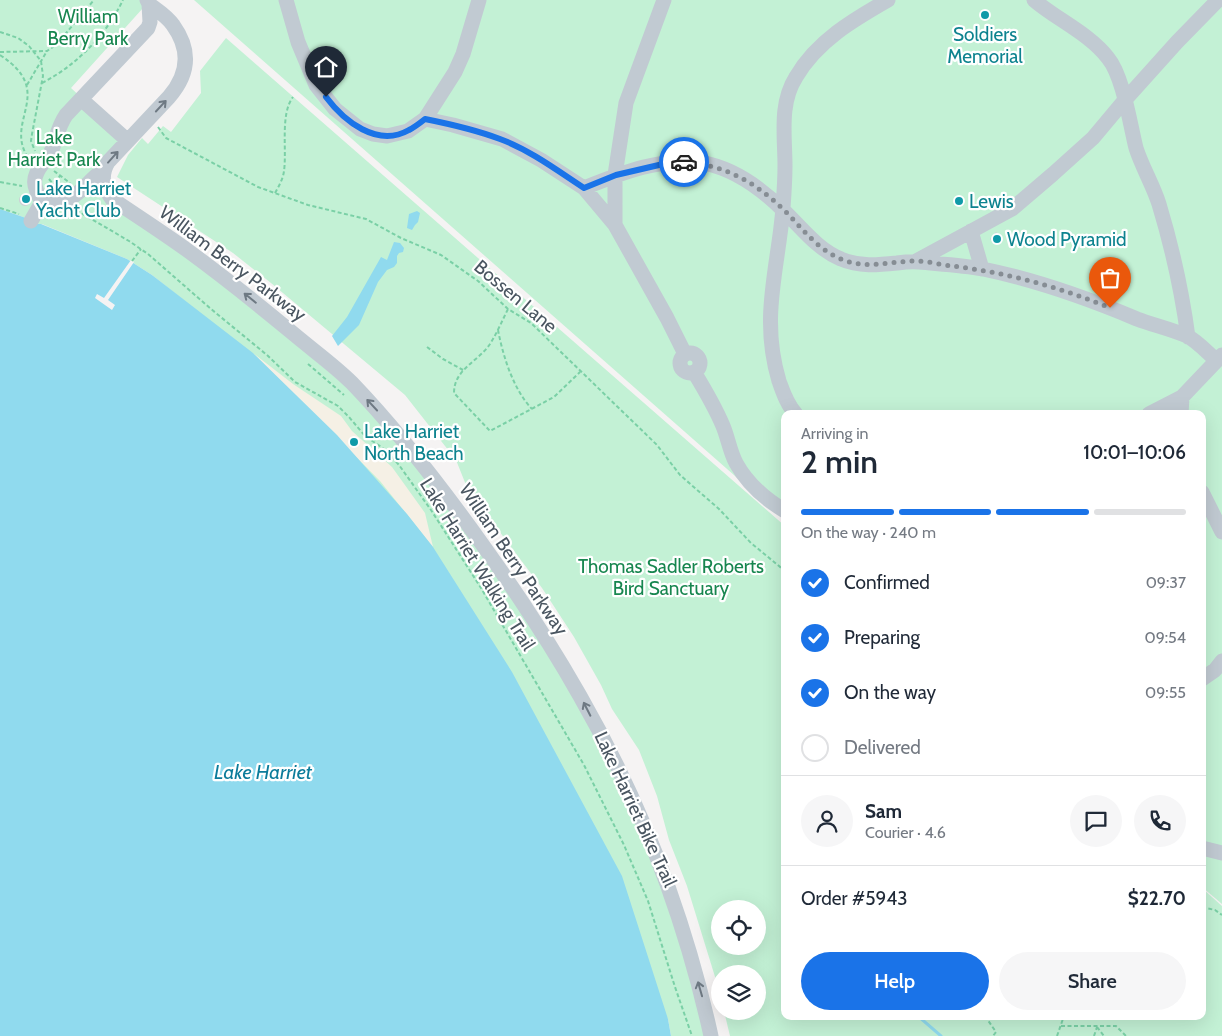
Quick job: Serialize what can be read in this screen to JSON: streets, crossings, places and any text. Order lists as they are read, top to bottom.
{
  "streets": {
    "street": ["William Berry Parkway"],
    "path": ["Bossen Lane", "Lake Harriet Walking Trail"]
  },
  "one_way": ["William Berry Parkway"],
  "water": ["Lake Harriet"],
  "parks": ["William Berry Park", "Lake Harriet Park", "Thomas Sadler Roberts Bird Sanctuary"],
  "places": [
    "Soldiers Memorial",
    "Lake Harriet Yacht Club",
    "Lewis",
    "Wood Pyramid",
    "Lake Harriet North Beach"
  ],
  "page": {
    "heading": ["2 min", "Arriving in", "10:01–10:06"],
    "panel": [
      "Sam",
      "Courier · 4.6",
      "Order #5943",
      "$22.70"
    ],
    "bar": "On the way · 240 m",
    "list": [
      ["Confirmed", "09:37"],
      ["Preparing", "09:54"],
      ["On the way", "09:55"],
      "Delivered"
    ],
    "buttons": ["Help", "Share"]
  }
}
